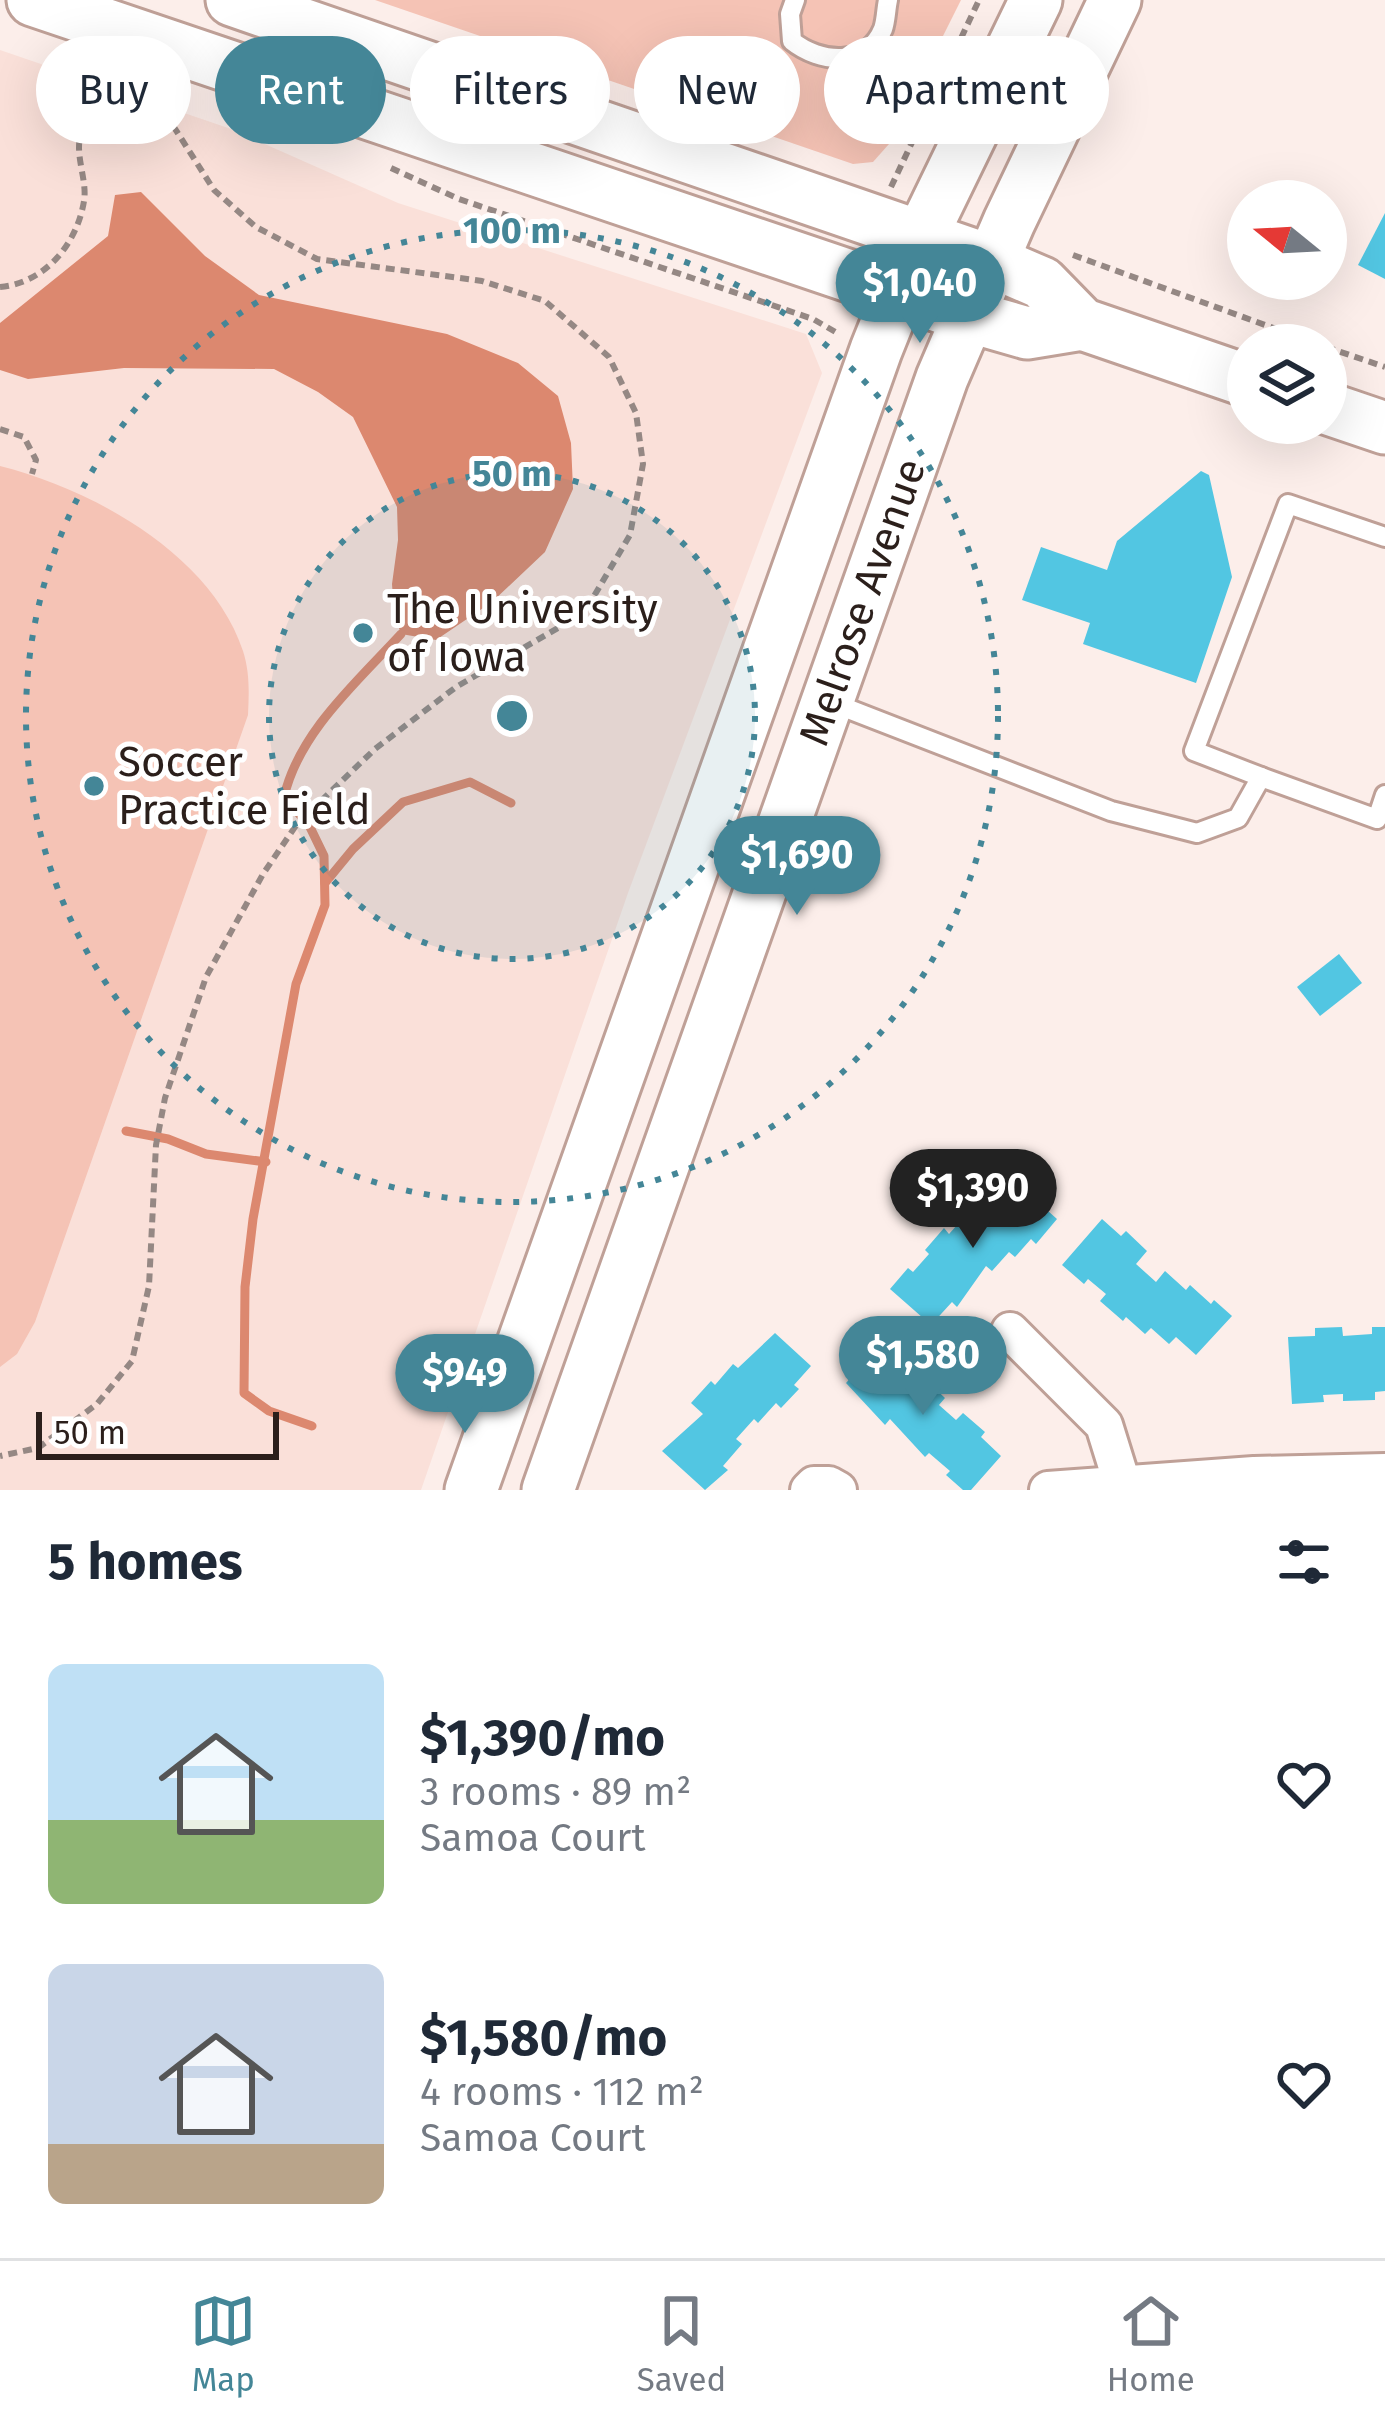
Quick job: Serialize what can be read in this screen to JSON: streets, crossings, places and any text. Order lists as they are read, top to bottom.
{
  "streets": {
    "main road": ["Melrose Avenue"]
  },
  "places": ["The University of Iowa", "Soccer Practice Field"],
  "scale_bar": "50 m",
  "north": "left",
  "page": {
    "chip": [
      "Buy",
      "Rent",
      "Filters",
      "New",
      "Apartment"
    ],
    "price": [
      "$1,040",
      "$1,690",
      "$1,390",
      "$1,580",
      "$949"
    ],
    "scale": "50 m",
    "heading": "5 homes",
    "list": [
      {
        "name": "$1,390/mo",
        "note": "3 rooms · 89 m² · Samoa Court"
      },
      {
        "name": "$1,580/mo",
        "note": "4 rooms · 112 m² · Samoa Court"
      }
    ],
    "tabs": ["Map", "Saved", "Home"]
  },
  "rings": ["100 m", "50 m"]
}
